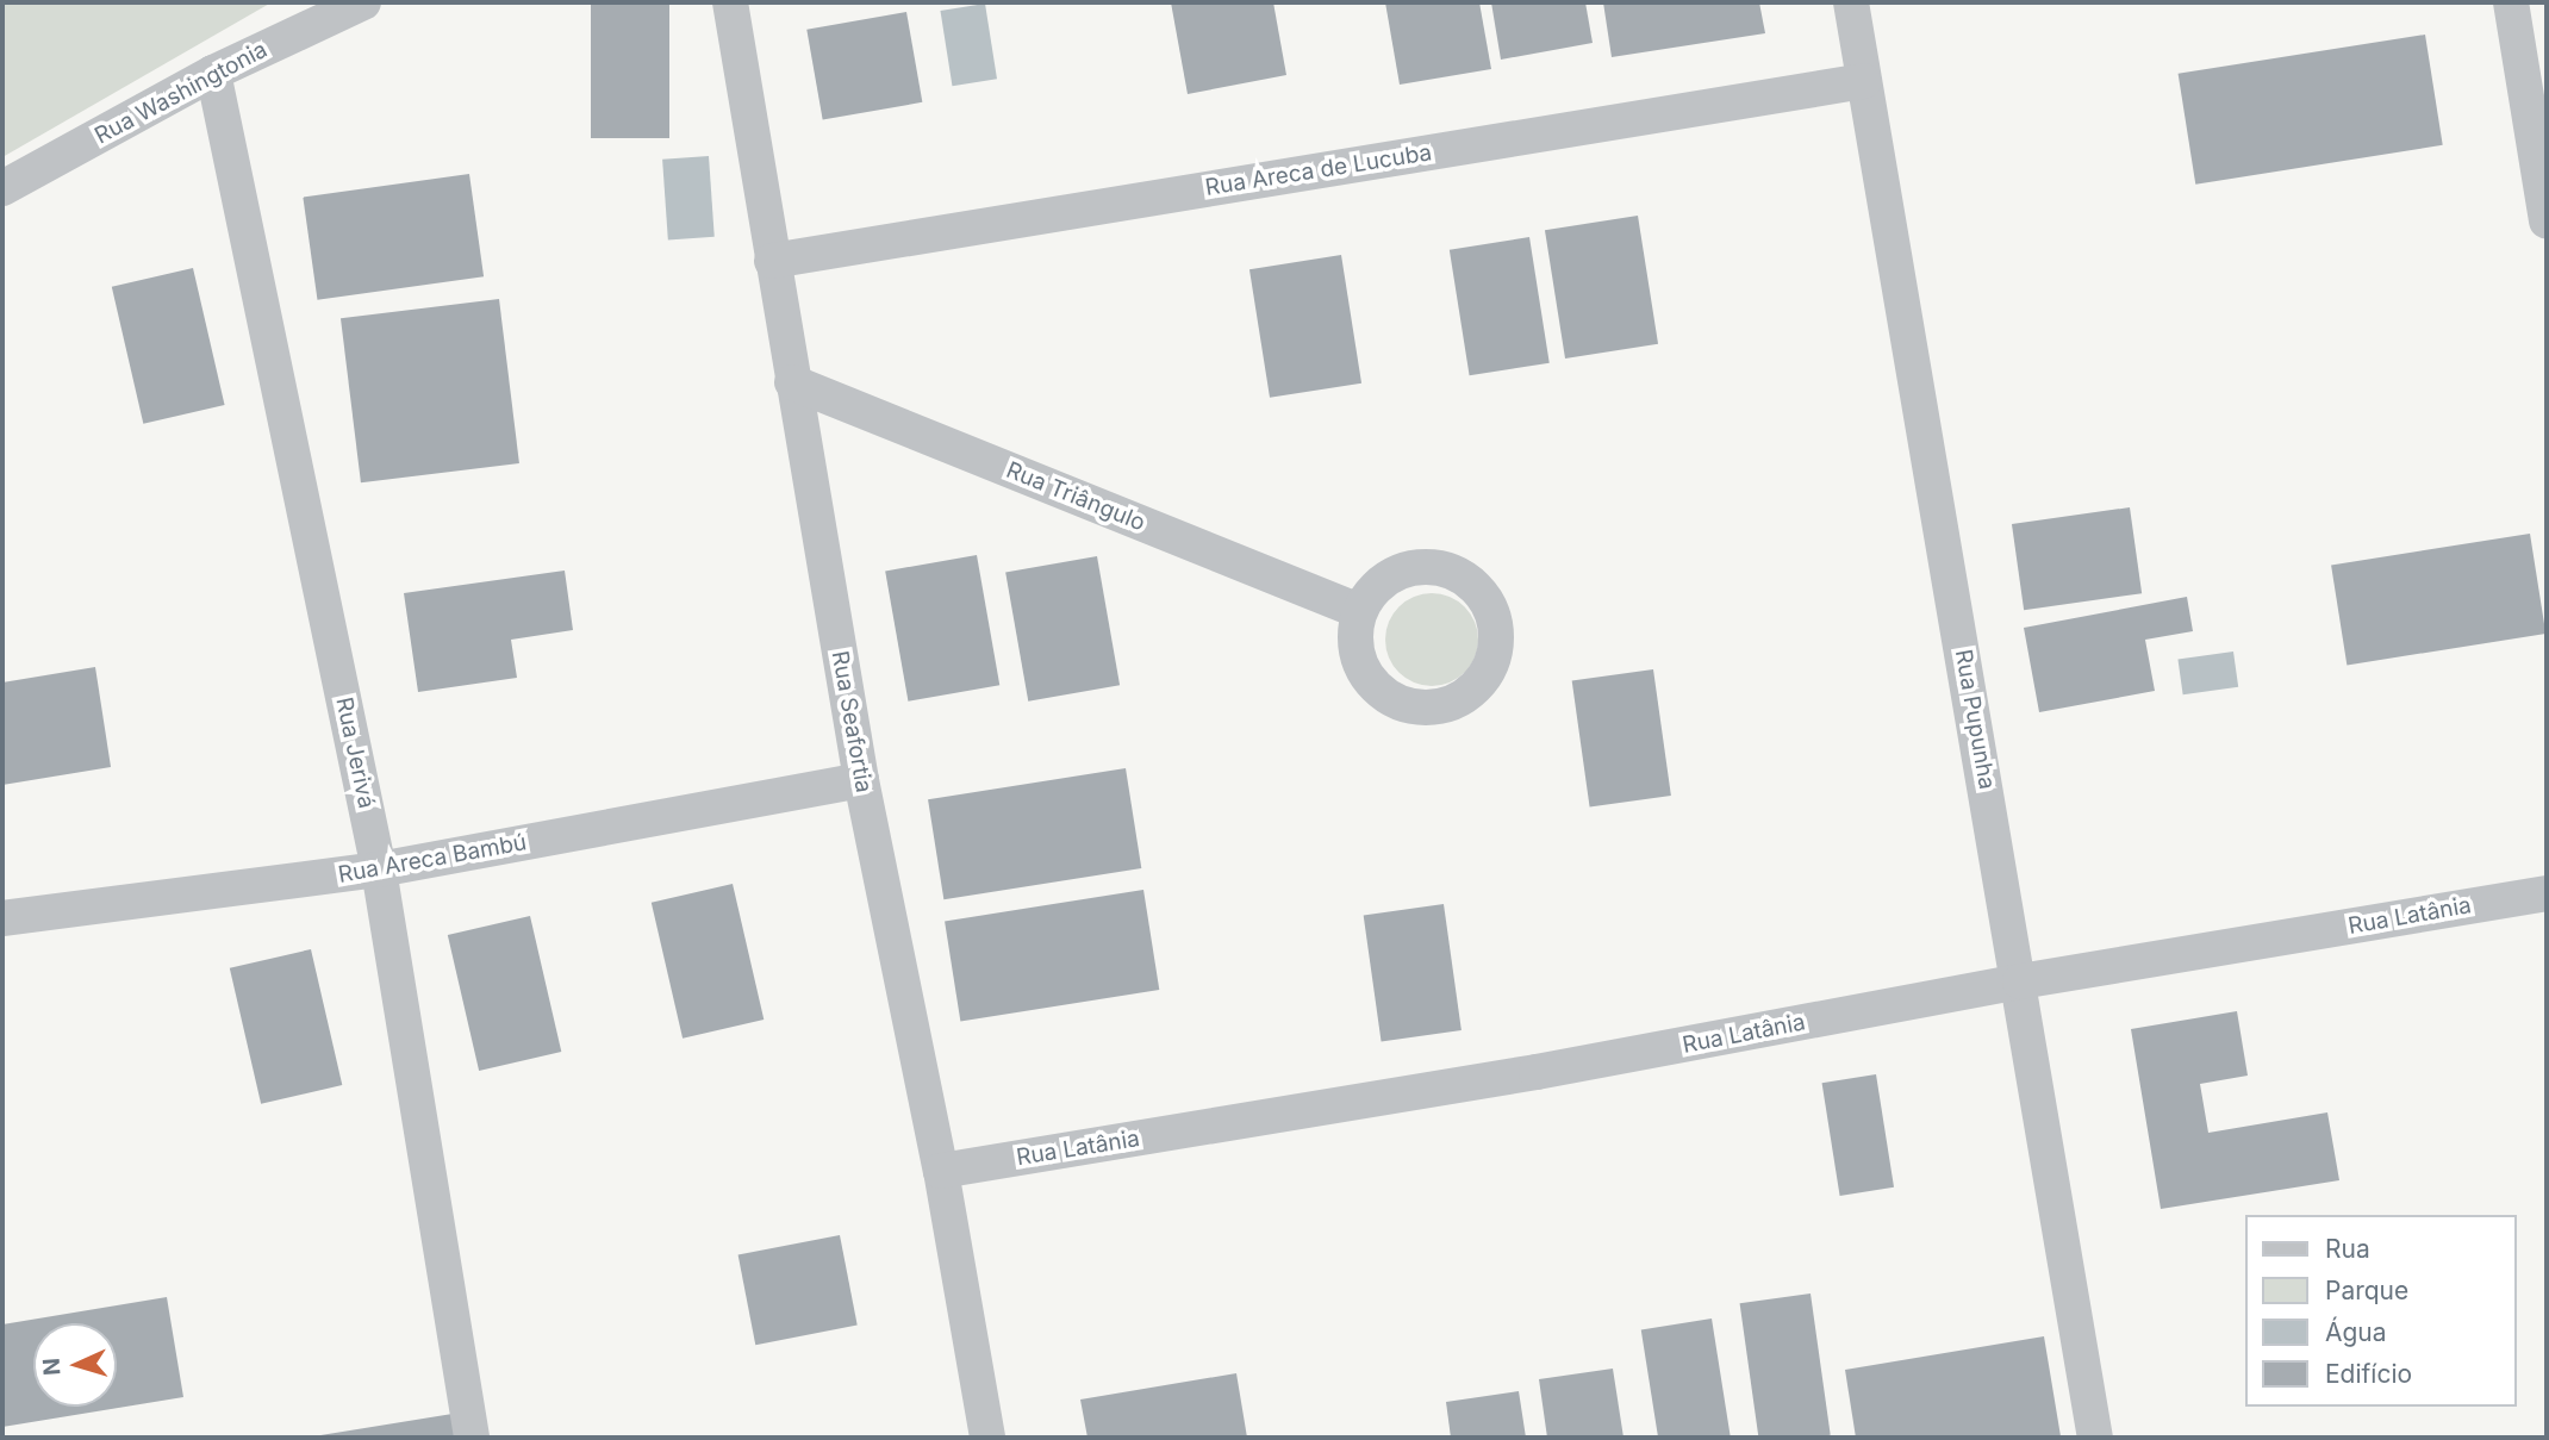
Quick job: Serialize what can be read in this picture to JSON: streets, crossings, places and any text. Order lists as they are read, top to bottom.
{
  "streets": {
    "street": [
      "Rua Washingtonia",
      "Rua Areca de Lucuba",
      "Rua Triângulo",
      "Rua Pupunha",
      "Rua Seafortia",
      "Rua Jerivá",
      "Rua Areca Bambú",
      "Rua Latânia"
    ]
  },
  "crossings": [
    ["Rua Washingtonia", "Rua Jerivá"],
    ["Rua Areca de Lucuba", "Rua Pupunha"],
    ["Rua Areca de Lucuba", "Rua Seafortia"],
    ["Rua Triângulo", "Rua Seafortia"],
    ["Rua Pupunha", "Rua Latânia"],
    ["Rua Seafortia", "Rua Areca Bambú"],
    ["Rua Seafortia", "Rua Latânia"],
    ["Rua Jerivá", "Rua Areca Bambú"]
  ],
  "legend": [
    "Rua",
    "Parque",
    "Água",
    "Edifício"
  ],
  "north": "left"
}
